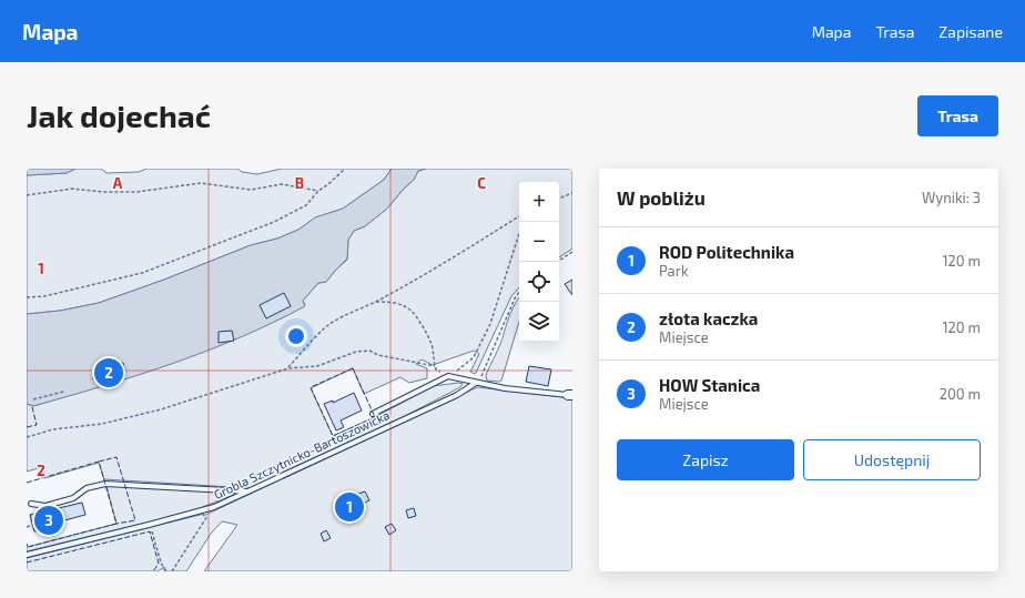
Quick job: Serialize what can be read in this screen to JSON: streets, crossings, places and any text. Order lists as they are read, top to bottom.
{
  "streets": {
    "lane": ["Grobla Szczytnicko-Bartoszowicka"]
  },
  "page": {
    "header": "Mapa",
    "nav": ["Mapa", "Trasa", "Zapisane"],
    "buttons": [
      "Trasa",
      ["Zapisz", "Udostępnij"]
    ],
    "title": "Jak dojechać",
    "heading": ["W pobliżu", "Wyniki: 3"],
    "map_buttons": ["+", "−"],
    "list": [
      {
        "mark": "1",
        "name": "ROD Politechnika",
        "note": "Park",
        "value": "120 m"
      },
      {
        "mark": "2",
        "name": "złota kaczka",
        "note": "Miejsce",
        "value": "120 m"
      },
      {
        "mark": "3",
        "name": "HOW Stanica",
        "note": "Miejsce",
        "value": "200 m"
      }
    ],
    "pins": ["2", "1", "3"]
  },
  "grid": {
    "columns": ["A", "B", "C"],
    "rows": ["1", "2"]
  }
}
